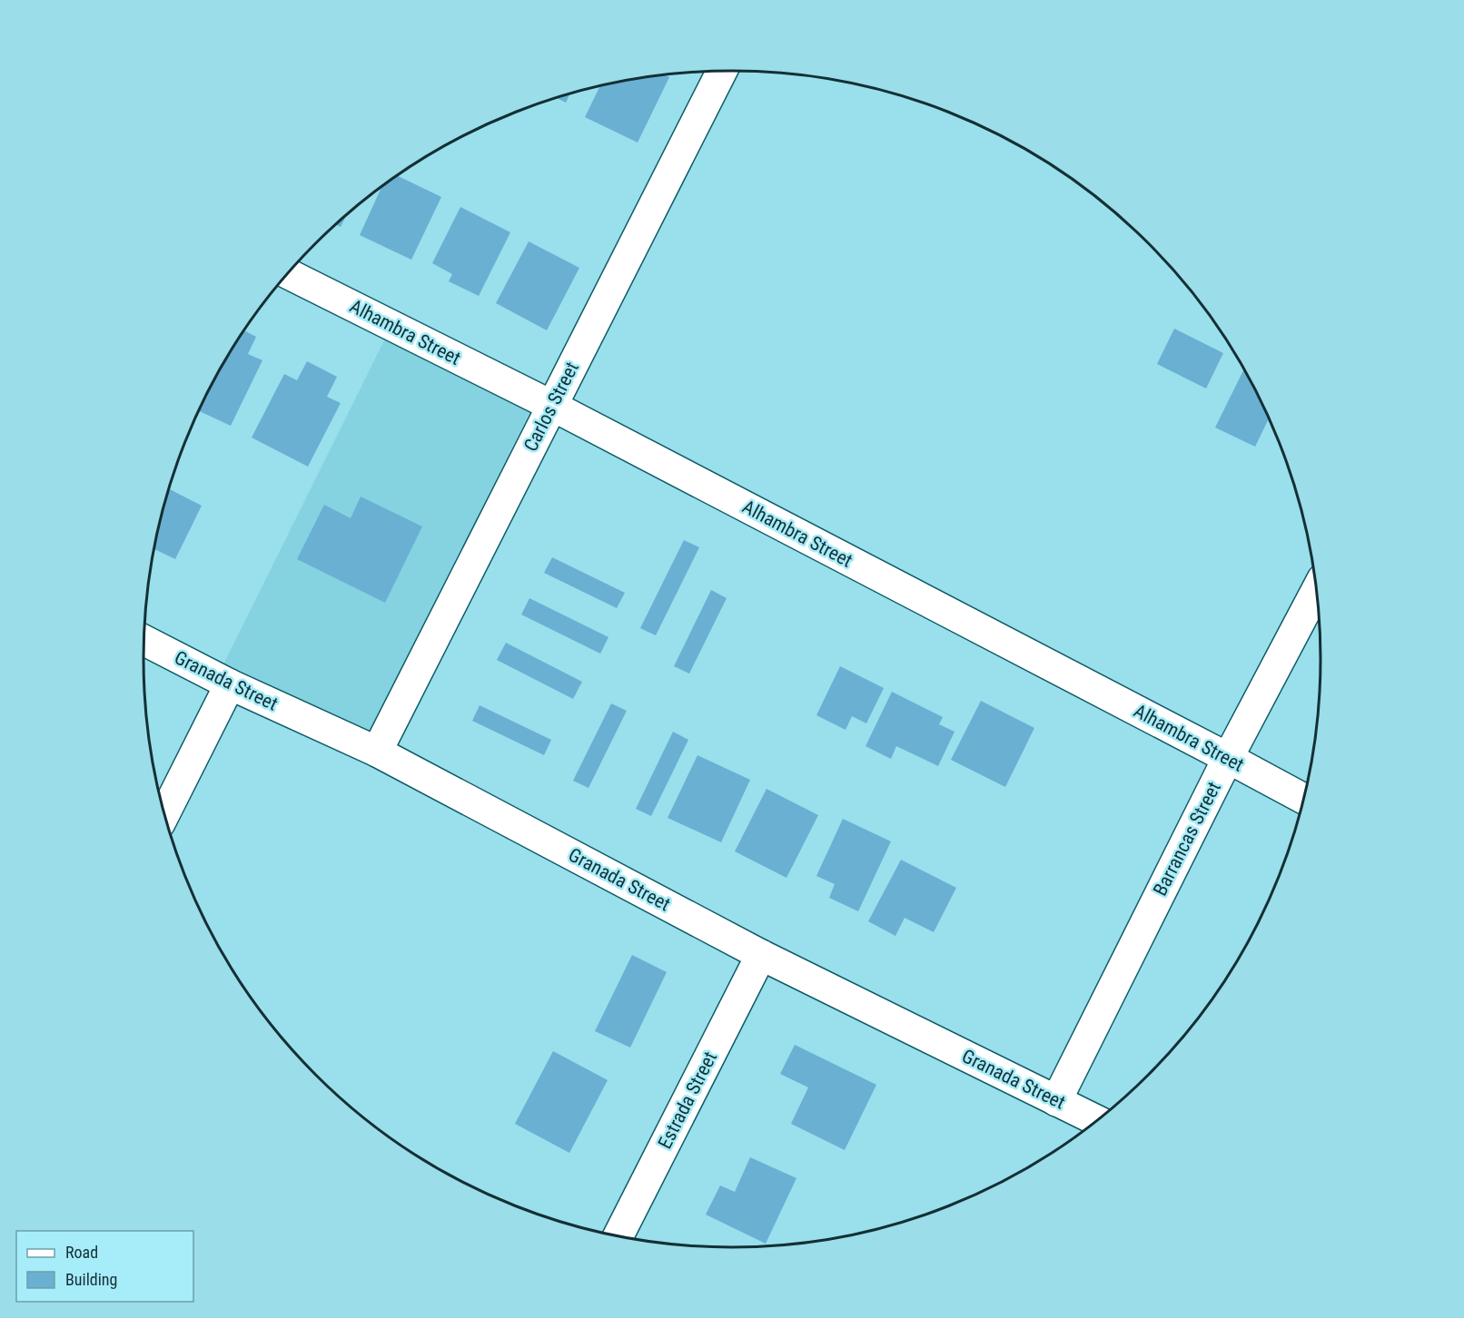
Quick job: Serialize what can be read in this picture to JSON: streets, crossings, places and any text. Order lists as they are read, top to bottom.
{
  "streets": {
    "street": [
      "Alhambra Street",
      "Carlos Street",
      "Granada Street",
      "Barrancas Street",
      "Estrada Street"
    ]
  },
  "crossings": [
    ["Alhambra Street", "Carlos Street"],
    ["Alhambra Street", "Barrancas Street"],
    ["Carlos Street", "Granada Street"],
    ["Granada Street", "Barrancas Street"],
    ["Granada Street", "Estrada Street"]
  ],
  "legend": ["Road", "Building"]
}
